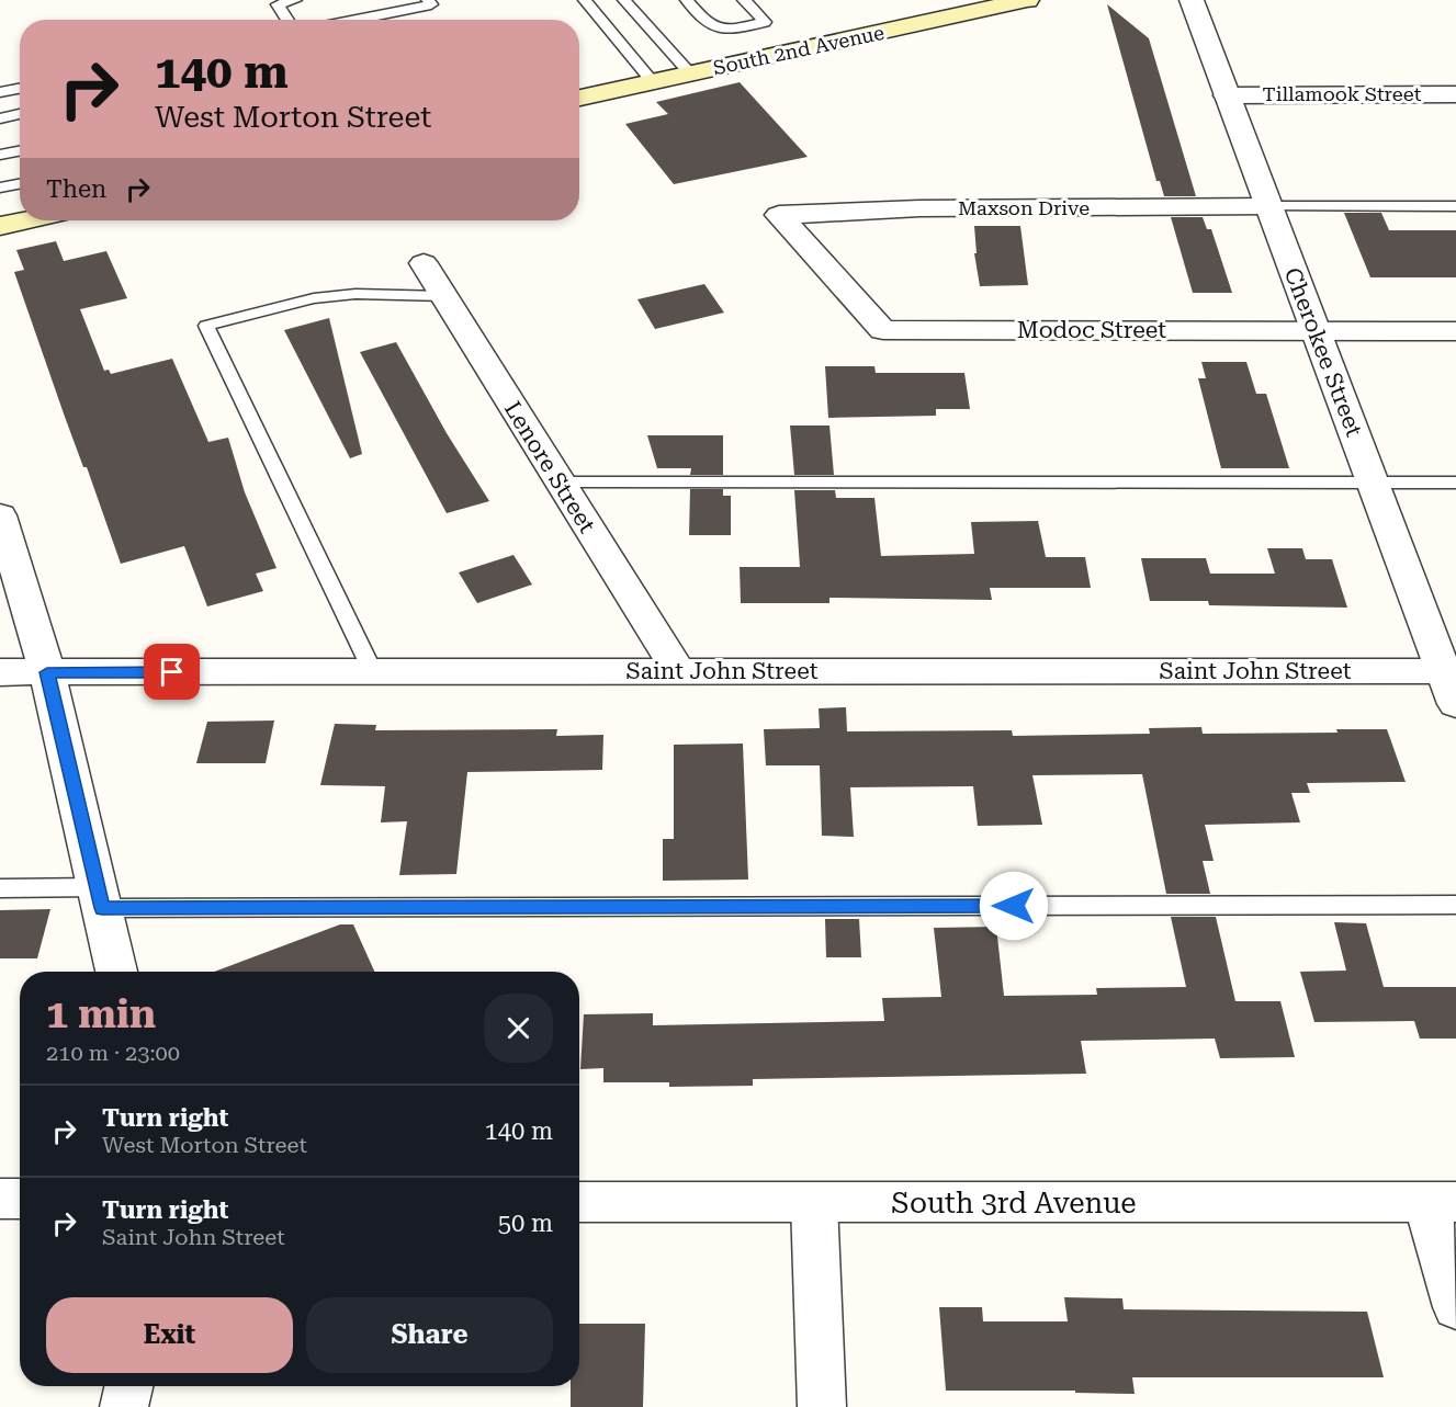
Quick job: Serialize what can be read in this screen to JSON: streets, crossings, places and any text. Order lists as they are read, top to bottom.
{
  "streets": {
    "main road": ["South 2nd Avenue"],
    "street": [
      "Tillamook Street",
      "Maxson Drive",
      "Modoc Street",
      "Cherokee Street",
      "Lenore Street",
      "Saint John Street",
      "South 3rd Avenue"
    ]
  },
  "crossings": [
    ["Tillamook Street", "Cherokee Street"],
    ["Maxson Drive", "Modoc Street"],
    ["Maxson Drive", "Cherokee Street"],
    ["Modoc Street", "Cherokee Street"],
    ["Cherokee Street", "Saint John Street"],
    ["Lenore Street", "Saint John Street"]
  ],
  "page": {
    "turn": ["140 m", "West Morton Street"],
    "then": "Then",
    "heading": ["1 min", "210 m · 23:00"],
    "list": [
      {
        "name": "Turn right",
        "note": "West Morton Street",
        "value": "140 m"
      },
      {
        "name": "Turn right",
        "note": "Saint John Street",
        "value": "50 m"
      }
    ],
    "buttons": ["Exit", "Share"]
  }
}
